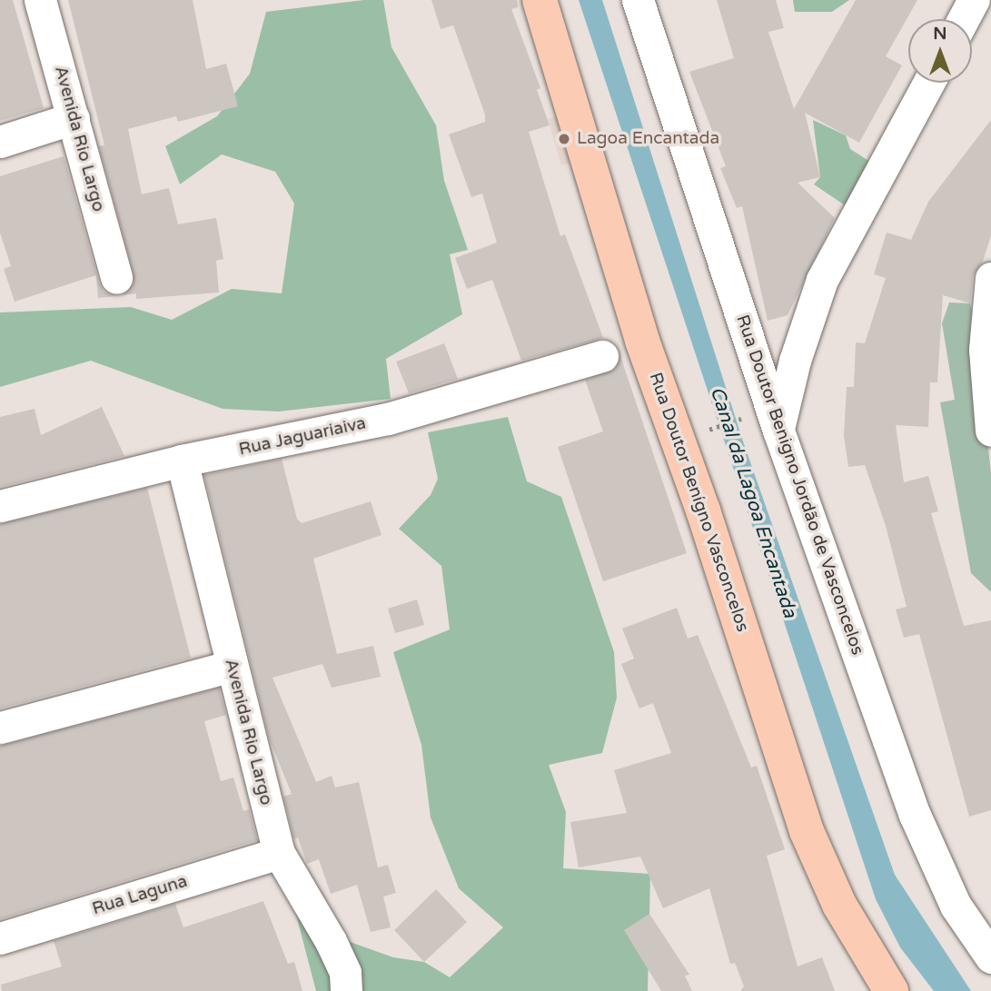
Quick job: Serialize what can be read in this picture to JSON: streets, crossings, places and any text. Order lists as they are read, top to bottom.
{
  "streets": {
    "main road": ["Rua Doutor Benígno Vasconcelos"],
    "street": [
      "Avenida Rio Largo",
      "Rua Jaguariaiva",
      "Rua Doutor Benigno Jordão de Vasconcelos",
      "Rua Laguna"
    ]
  },
  "crossings": [
    ["Avenida Rio Largo", "Rua Jaguariaiva"],
    ["Avenida Rio Largo", "Rua Laguna"]
  ],
  "water": ["Canal da Lagoa Encantada"],
  "places": ["Lagoa Encantada"],
  "north": "top"
}
